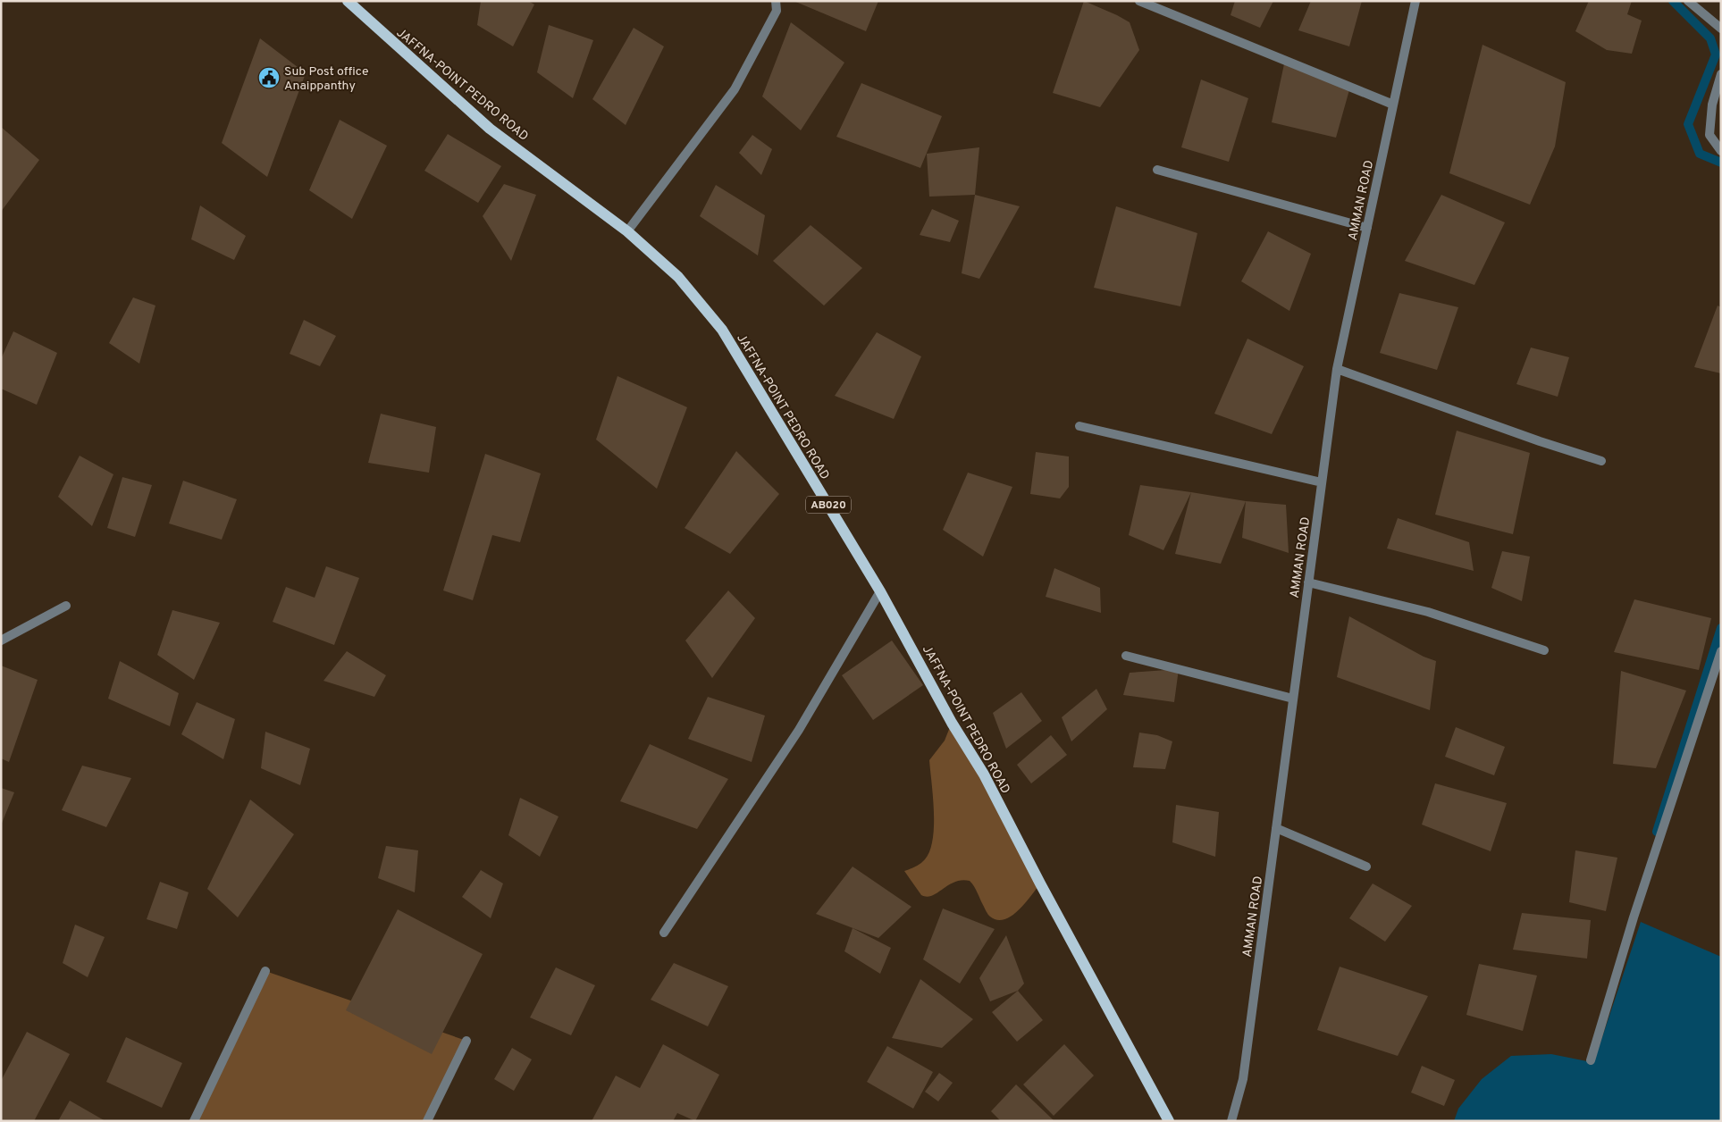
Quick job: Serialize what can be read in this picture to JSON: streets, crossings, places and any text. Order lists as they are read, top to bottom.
{
  "streets": {
    "main road": ["JAFFNA-POINT PEDRO ROAD", "AB020"],
    "street": ["AMMAN ROAD"]
  },
  "places": {
    "public building": ["Sub Post office Anaippanthy"]
  }
}
